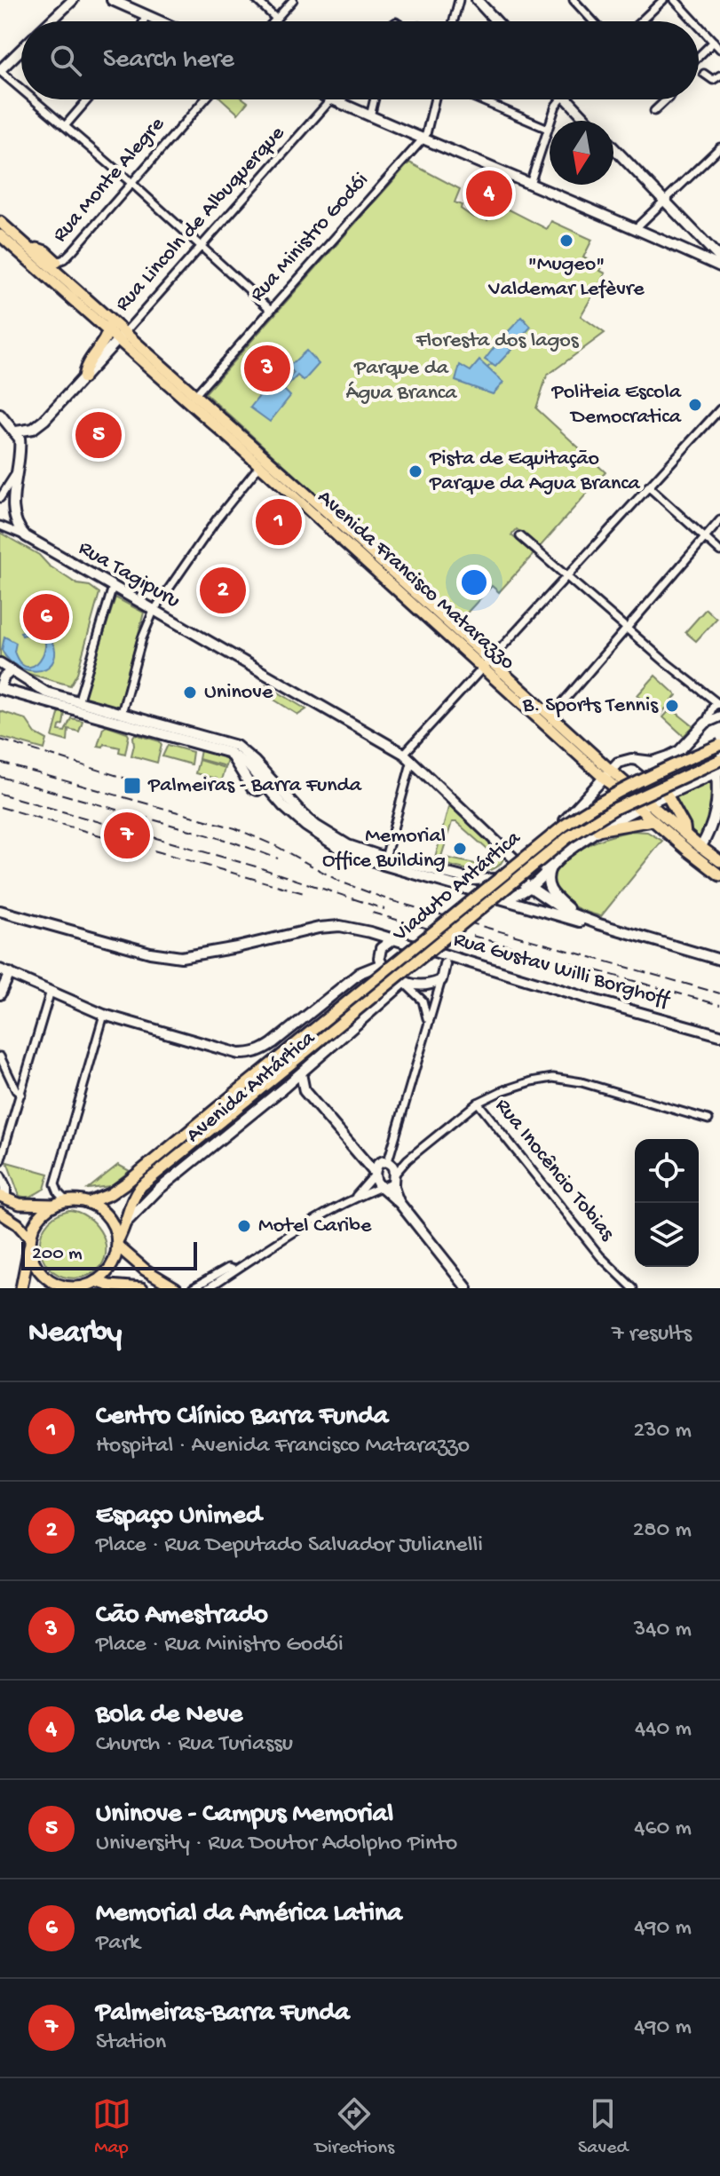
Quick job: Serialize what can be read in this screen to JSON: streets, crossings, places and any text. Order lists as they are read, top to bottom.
{
  "streets": {
    "main road": ["Avenida Francisco Matarazzo", "Viaduto Antártica", "Avenida Antártica"],
    "street": [
      "Rua Monte Alegre",
      "Rua Lincoln de Albuquerque",
      "Rua Ministro Godói",
      "Rua Tagipuru",
      "Rua Gustav Willi Borghoff",
      "Rua Inocêncio Tobias"
    ]
  },
  "crossings": [
    ["Rua Monte Alegre", "Avenida Francisco Matarazzo"],
    ["Rua Lincoln de Albuquerque", "Avenida Francisco Matarazzo"],
    ["Rua Ministro Godói", "Avenida Francisco Matarazzo"],
    ["Viaduto Antártica", "Avenida Antártica"]
  ],
  "parks": ["Floresta dos lagos", "Parque da Água Branca"],
  "places": {
    "other": [
      "\"Mugeo\" Valdemar Lefèvre",
      "Politeia Escola Democratica",
      "Pista de Equitação Parque da Agua Branca",
      "Uninove",
      "B. Sports Tennis",
      "Memorial Office Building",
      "Motel Caribe"
    ],
    "transit": ["Palmeiras - Barra Funda"]
  },
  "scale_bar": "200 m",
  "north": "bottom",
  "page": {
    "search": "Search here",
    "pins": [
      "4",
      "3",
      "5",
      "1",
      "2",
      "6",
      "7"
    ],
    "scale": "200 m",
    "heading": ["Nearby", "7 results"],
    "list": [
      {
        "mark": "1",
        "name": "Centro Clínico Barra Funda",
        "note": "Hospital · Avenida Francisco Matarazzo",
        "value": "230 m"
      },
      {
        "mark": "2",
        "name": "Espaço Unimed",
        "note": "Place · Rua Deputado Salvador Julianelli",
        "value": "280 m"
      },
      {
        "mark": "3",
        "name": "Cão Amestrado",
        "note": "Place · Rua Ministro Godói",
        "value": "340 m"
      },
      {
        "mark": "4",
        "name": "Bola de Neve",
        "note": "Church · Rua Turiassu",
        "value": "440 m"
      },
      {
        "mark": "5",
        "name": "Uninove - Campus Memorial",
        "note": "University · Rua Doutor Adolpho Pinto",
        "value": "460 m"
      },
      {
        "mark": "6",
        "name": "Memorial da América Latina",
        "note": "Park",
        "value": "490 m"
      },
      {
        "mark": "7",
        "name": "Palmeiras-Barra Funda",
        "note": "Station",
        "value": "490 m"
      }
    ],
    "nav": ["Map", "Directions", "Saved"]
  }
}
